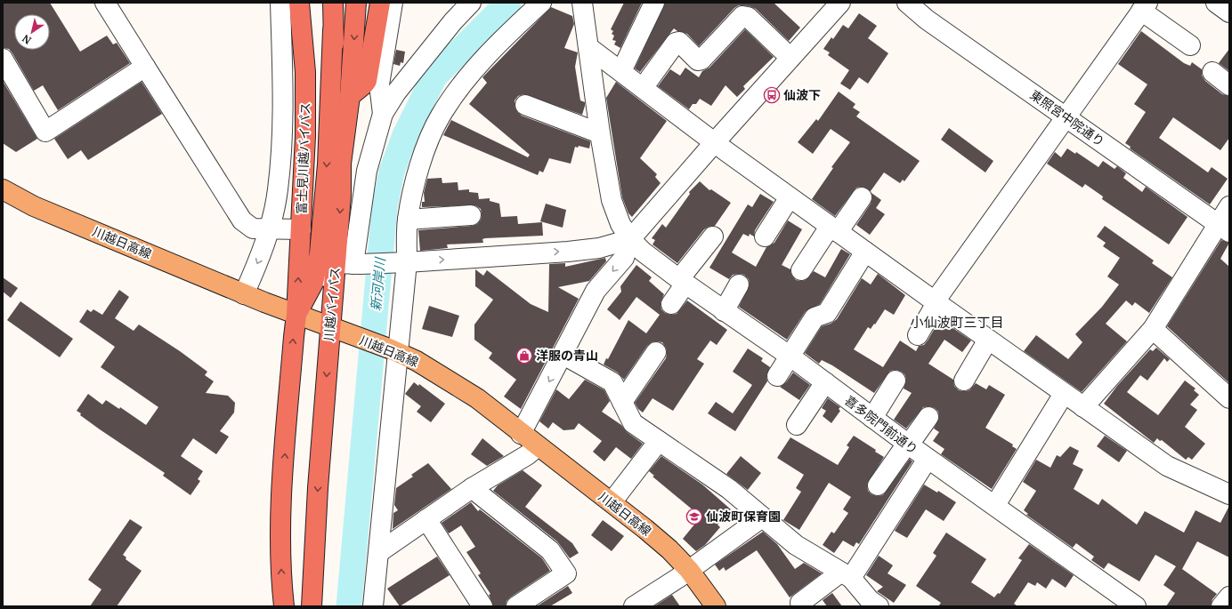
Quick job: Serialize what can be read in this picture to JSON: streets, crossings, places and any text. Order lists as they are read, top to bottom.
{
  "streets": {
    "highway": ["富士見川越バイパス", "川越バイパス"],
    "main road": ["川越日高線"],
    "street": ["東照宮中院通り", "喜多院門前通り"]
  },
  "crossings": [
    ["富士見川越バイパス", "川越日高線"],
    ["川越日高線", "川越バイパス"]
  ],
  "districts": ["小仙波町三丁目"],
  "water": ["新河岸川"],
  "places": {
    "bus stop": ["仙波下"],
    "shop": ["洋服の青山"],
    "school or university": ["仙波町保育園"]
  },
  "north": "bottom left"
}
